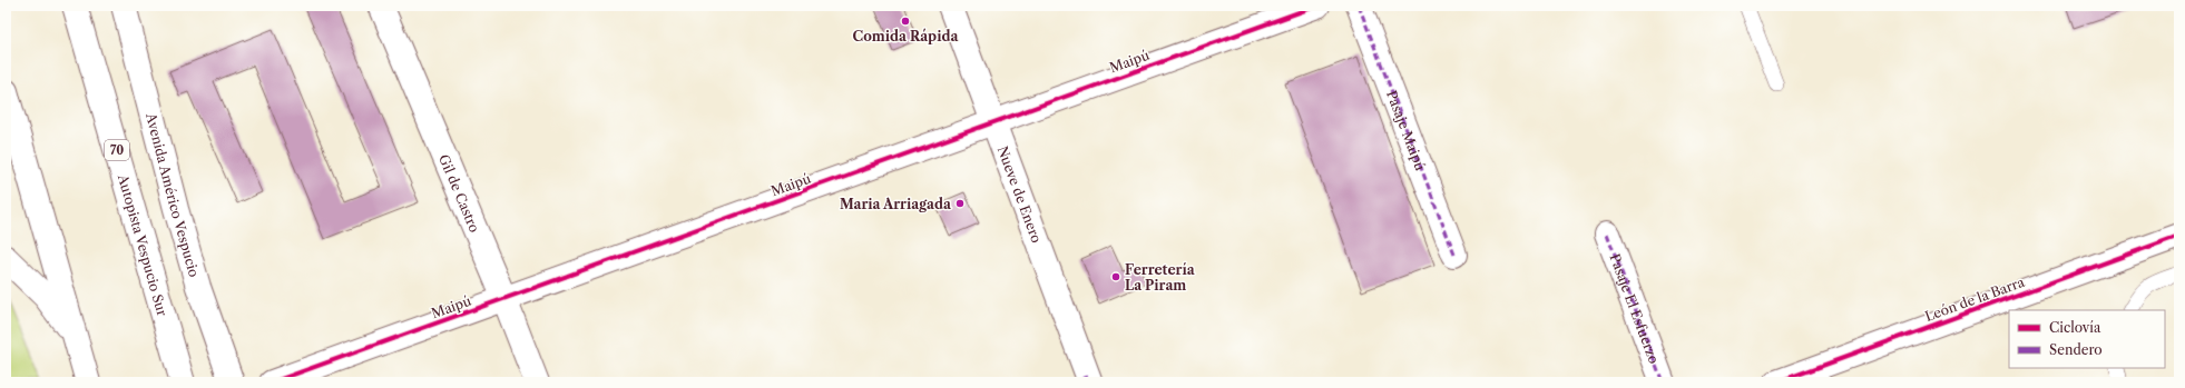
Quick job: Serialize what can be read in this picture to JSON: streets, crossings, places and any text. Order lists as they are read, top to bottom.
{
  "streets": {
    "main road": [
      "Maipú",
      "Pasaje Maipú",
      "70",
      "Gil de Castro",
      "Nueve de Enero",
      "Avenida Américo Vespucio",
      "Autopista Vespucio Sur",
      "León de la Barra",
      "Pasaje El Esfuerzo"
    ]
  },
  "crossings": [
    ["Maipú", "Gil de Castro"],
    ["Maipú", "Nueve de Enero"]
  ],
  "places": ["Comida Rápida", "Maria Arriagada", "Ferretería La Piram"],
  "legend": ["Ciclovía", "Sendero"]
}
